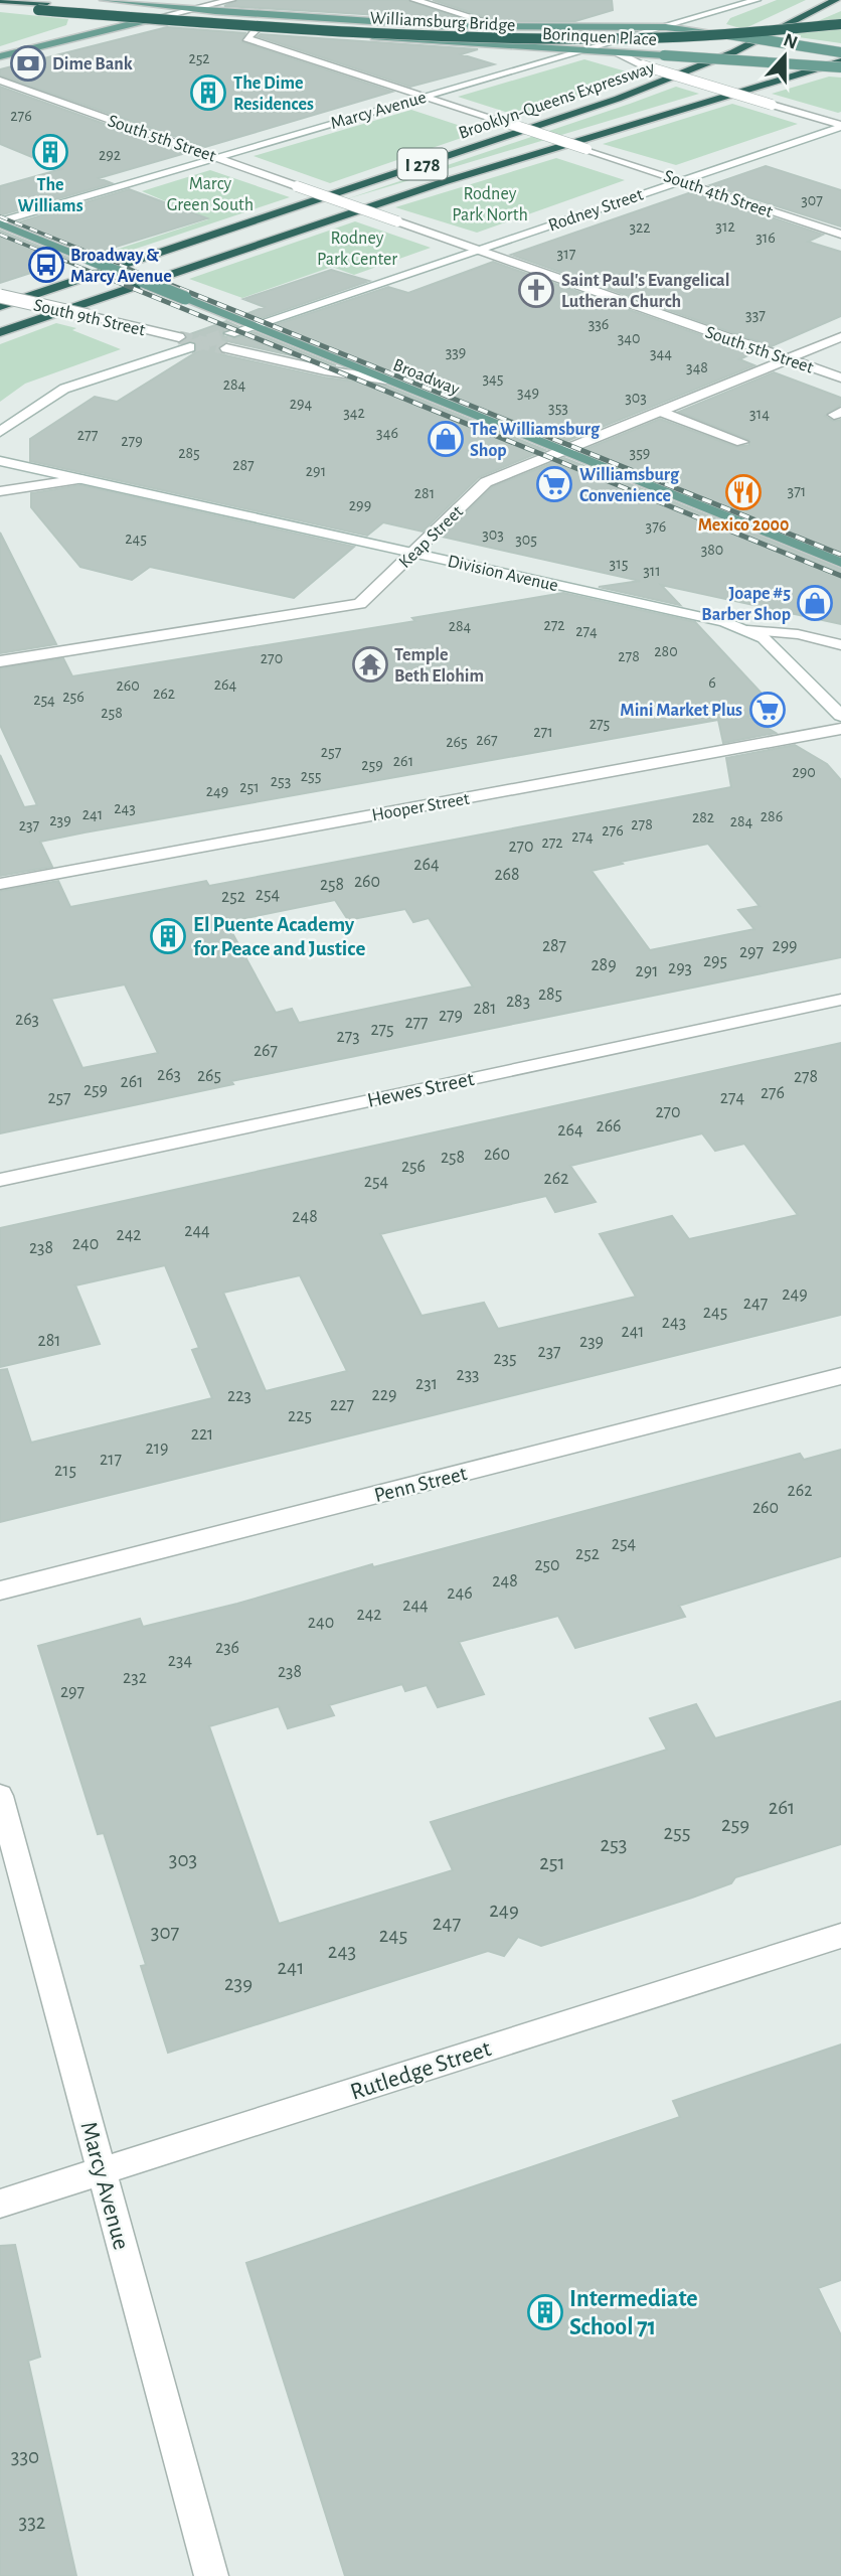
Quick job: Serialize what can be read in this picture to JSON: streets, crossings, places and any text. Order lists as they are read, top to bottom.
{
  "streets": {
    "highway": ["Williamsburg Bridge", "Brooklyn-Queens Expressway", "I 278"],
    "main road": ["Borinquen Place", "Broadway"],
    "street": [
      "Marcy Avenue",
      "South 5th Street",
      "South 4th Street",
      "Rodney Street",
      "South 9th Street",
      "Keap Street",
      "Division Avenue",
      "Hooper Street",
      "Hewes Street",
      "Penn Street",
      "Rutledge Street"
    ]
  },
  "crossings": [
    ["Borinquen Place", "Marcy Avenue"],
    ["Borinquen Place", "South 4th Street"],
    ["Marcy Avenue", "South 5th Street"],
    ["Marcy Avenue", "South 4th Street"],
    ["Marcy Avenue", "Broadway"],
    ["Marcy Avenue", "Rutledge Street"],
    ["South 5th Street", "Rodney Street"],
    ["South 5th Street", "Keap Street"],
    ["South 4th Street", "Rodney Street"],
    ["Rodney Street", "Broadway"],
    ["Broadway", "Keap Street"],
    ["Keap Street", "Division Avenue"]
  ],
  "parks": ["Marcy Green South", "Rodney Park North", "Rodney Park Center"],
  "places": {
    "bank": ["Dime Bank"],
    "building": [
      "The Dime Residences",
      "The Williams",
      "El Puente Academy for Peace and Justice",
      "Intermediate School 71"
    ],
    "bus stop": ["Broadway & Marcy Avenue"],
    "church": ["Saint Paul's Evangelical Lutheran Church"],
    "shop": ["The Williamsburg Shop", "Joape #5 Barber Shop"],
    "supermarket": ["Williamsburg Convenience", "Mini Market Plus"],
    "restaurant": ["Mexico 2000"],
    "temple": ["Temple Beth Elohim"]
  },
  "house_numbers": [
    "252",
    "276",
    "292",
    "307",
    "312",
    "322",
    "316",
    "317",
    "337",
    "336",
    "340",
    "339",
    "344",
    "348",
    "345",
    "284",
    "349",
    "303",
    "294",
    "353",
    "342",
    "314",
    "346",
    "277",
    "279",
    "285",
    "359",
    "287",
    "291",
    "371",
    "281",
    "299",
    "376",
    "303",
    "245",
    "305",
    "380",
    "315",
    "311",
    "272",
    "284",
    "274",
    "280",
    "278",
    "270",
    "6",
    "264",
    "260",
    "262",
    "256",
    "254",
    "258",
    "275",
    "271",
    "267",
    "265",
    "257",
    "261",
    "259",
    "290",
    "255",
    "253",
    "251",
    "249",
    "243",
    "241",
    "286",
    "282",
    "239",
    "284",
    "278",
    "237",
    "276",
    "274",
    "272",
    "270",
    "264",
    "268",
    "260",
    "258",
    "254",
    "252",
    "287",
    "299",
    "297",
    "295",
    "289",
    "293",
    "291",
    "285",
    "283",
    "281",
    "279",
    "263",
    "277",
    "275",
    "273",
    "267",
    "263",
    "265",
    "278",
    "261",
    "259",
    "276",
    "257",
    "274",
    "270",
    "266",
    "264",
    "260",
    "258",
    "256",
    "262",
    "254",
    "248",
    "244",
    "242",
    "240",
    "238",
    "249",
    "247",
    "245",
    "243",
    "241",
    "281",
    "239",
    "237",
    "235",
    "233",
    "231",
    "229",
    "223",
    "227",
    "225",
    "221",
    "219",
    "217",
    "215",
    "262",
    "260",
    "254",
    "252",
    "250",
    "248",
    "246",
    "244",
    "242",
    "240",
    "236",
    "234",
    "238",
    "232",
    "297",
    "261",
    "259",
    "255",
    "253",
    "303",
    "251",
    "249",
    "247",
    "307",
    "245",
    "243",
    "241",
    "239",
    "330",
    "332"
  ],
  "north": "top"
}
